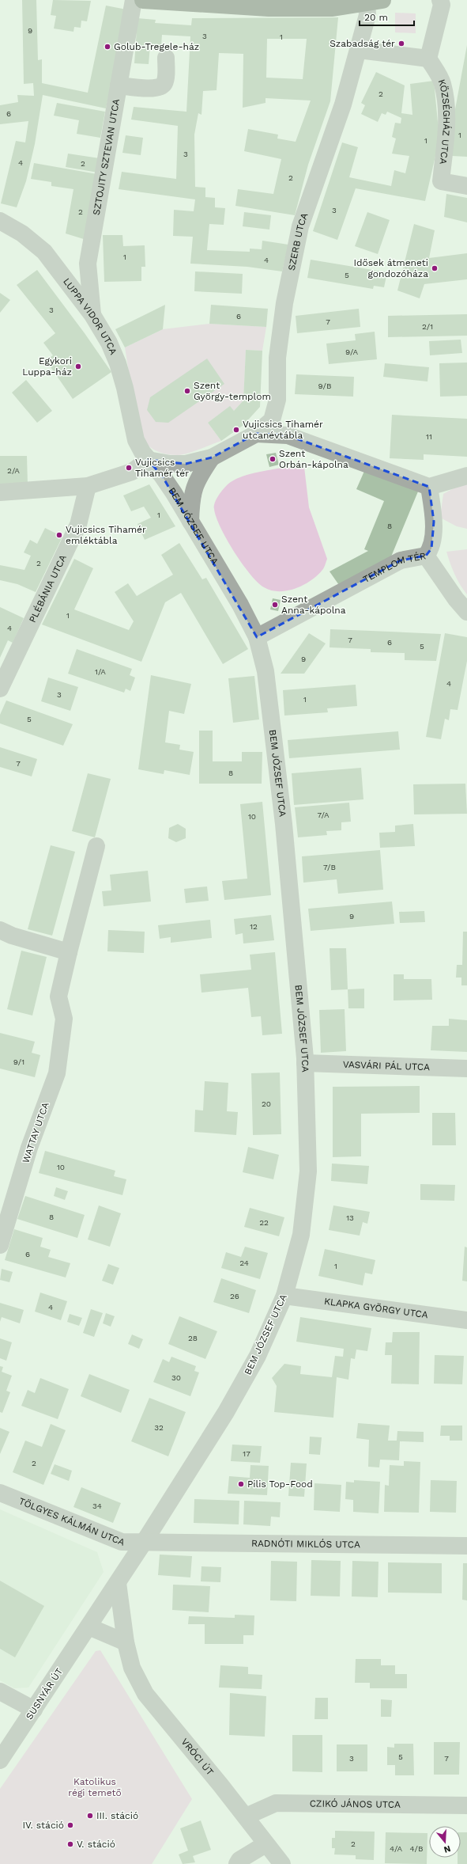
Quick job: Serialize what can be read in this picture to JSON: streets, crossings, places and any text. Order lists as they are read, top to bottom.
{
  "streets": {
    "street": [
      "KÖZSÉGHÁZ UTCA",
      "SZTOJITY SZTEVAN UTCA",
      "SZERB UTCA",
      "LUPPA VIDOR UTCA",
      "BEM JÓZSEF UTCA",
      "TEMPLOM TÉR",
      "PLÉBÁNIA UTCA",
      "VASVÁRI PÁL UTCA",
      "WATTAY UTCA",
      "KLAPKA GYÖRGY UTCA",
      "TÖLGYES KÁLMÁN UTCA",
      "RADNÓTI MIKLÓS UTCA",
      "SUSNYÁR ÚT",
      "VRÓCI ÚT",
      "CZIKÓ JÁNOS UTCA"
    ]
  },
  "crossings": [
    ["SZTOJITY SZTEVAN UTCA", "LUPPA VIDOR UTCA"],
    ["LUPPA VIDOR UTCA", "BEM JÓZSEF UTCA"],
    ["BEM JÓZSEF UTCA", "TEMPLOM TÉR"],
    ["BEM JÓZSEF UTCA", "VASVÁRI PÁL UTCA"],
    ["BEM JÓZSEF UTCA", "KLAPKA GYÖRGY UTCA"],
    ["BEM JÓZSEF UTCA", "TÖLGYES KÁLMÁN UTCA"],
    ["BEM JÓZSEF UTCA", "RADNÓTI MIKLÓS UTCA"],
    ["BEM JÓZSEF UTCA", "SUSNYÁR ÚT"],
    ["BEM JÓZSEF UTCA", "VRÓCI ÚT"],
    ["TÖLGYES KÁLMÁN UTCA", "RADNÓTI MIKLÓS UTCA"],
    ["SUSNYÁR ÚT", "VRÓCI ÚT"],
    ["VRÓCI ÚT", "CZIKÓ JÁNOS UTCA"]
  ],
  "parks": ["Katolikus régi temető"],
  "places": [
    "Szabadság tér",
    "Golub-Tregele-ház",
    "Idősek átmeneti gondozóháza",
    "Egykori Luppa-ház",
    "Szent György-templom",
    "Vujicsics Tihamér utcanévtábla",
    "Szent Orbán-kápolna",
    "Vujicsics Tihamér tér",
    "Vujicsics Tihamér emléktábla",
    "Szent Anna-kápolna",
    "Pilis Top-Food",
    "III. stáció",
    "IV. stáció",
    "V. stáció"
  ],
  "house_numbers": [
    "9",
    "3",
    "1",
    "2",
    "6",
    "1",
    "1",
    "3",
    "4",
    "2",
    "2",
    "3",
    "2",
    "1",
    "4",
    "5",
    "3",
    "6",
    "7",
    "2/1",
    "9/A",
    "9/B",
    "11",
    "2/A",
    "1",
    "8",
    "2",
    "1",
    "4",
    "7",
    "6",
    "5",
    "9",
    "1/A",
    "4",
    "3",
    "1",
    "5",
    "7",
    "8",
    "7/A",
    "10",
    "7/B",
    "9",
    "12",
    "9/1",
    "20",
    "10",
    "8",
    "13",
    "22",
    "6",
    "24",
    "1",
    "26",
    "4",
    "28",
    "30",
    "32",
    "17",
    "2",
    "34",
    "5",
    "3",
    "7",
    "2",
    "4/A",
    "4/B"
  ],
  "scale_bar": "20 m",
  "north": "bottom"
}
